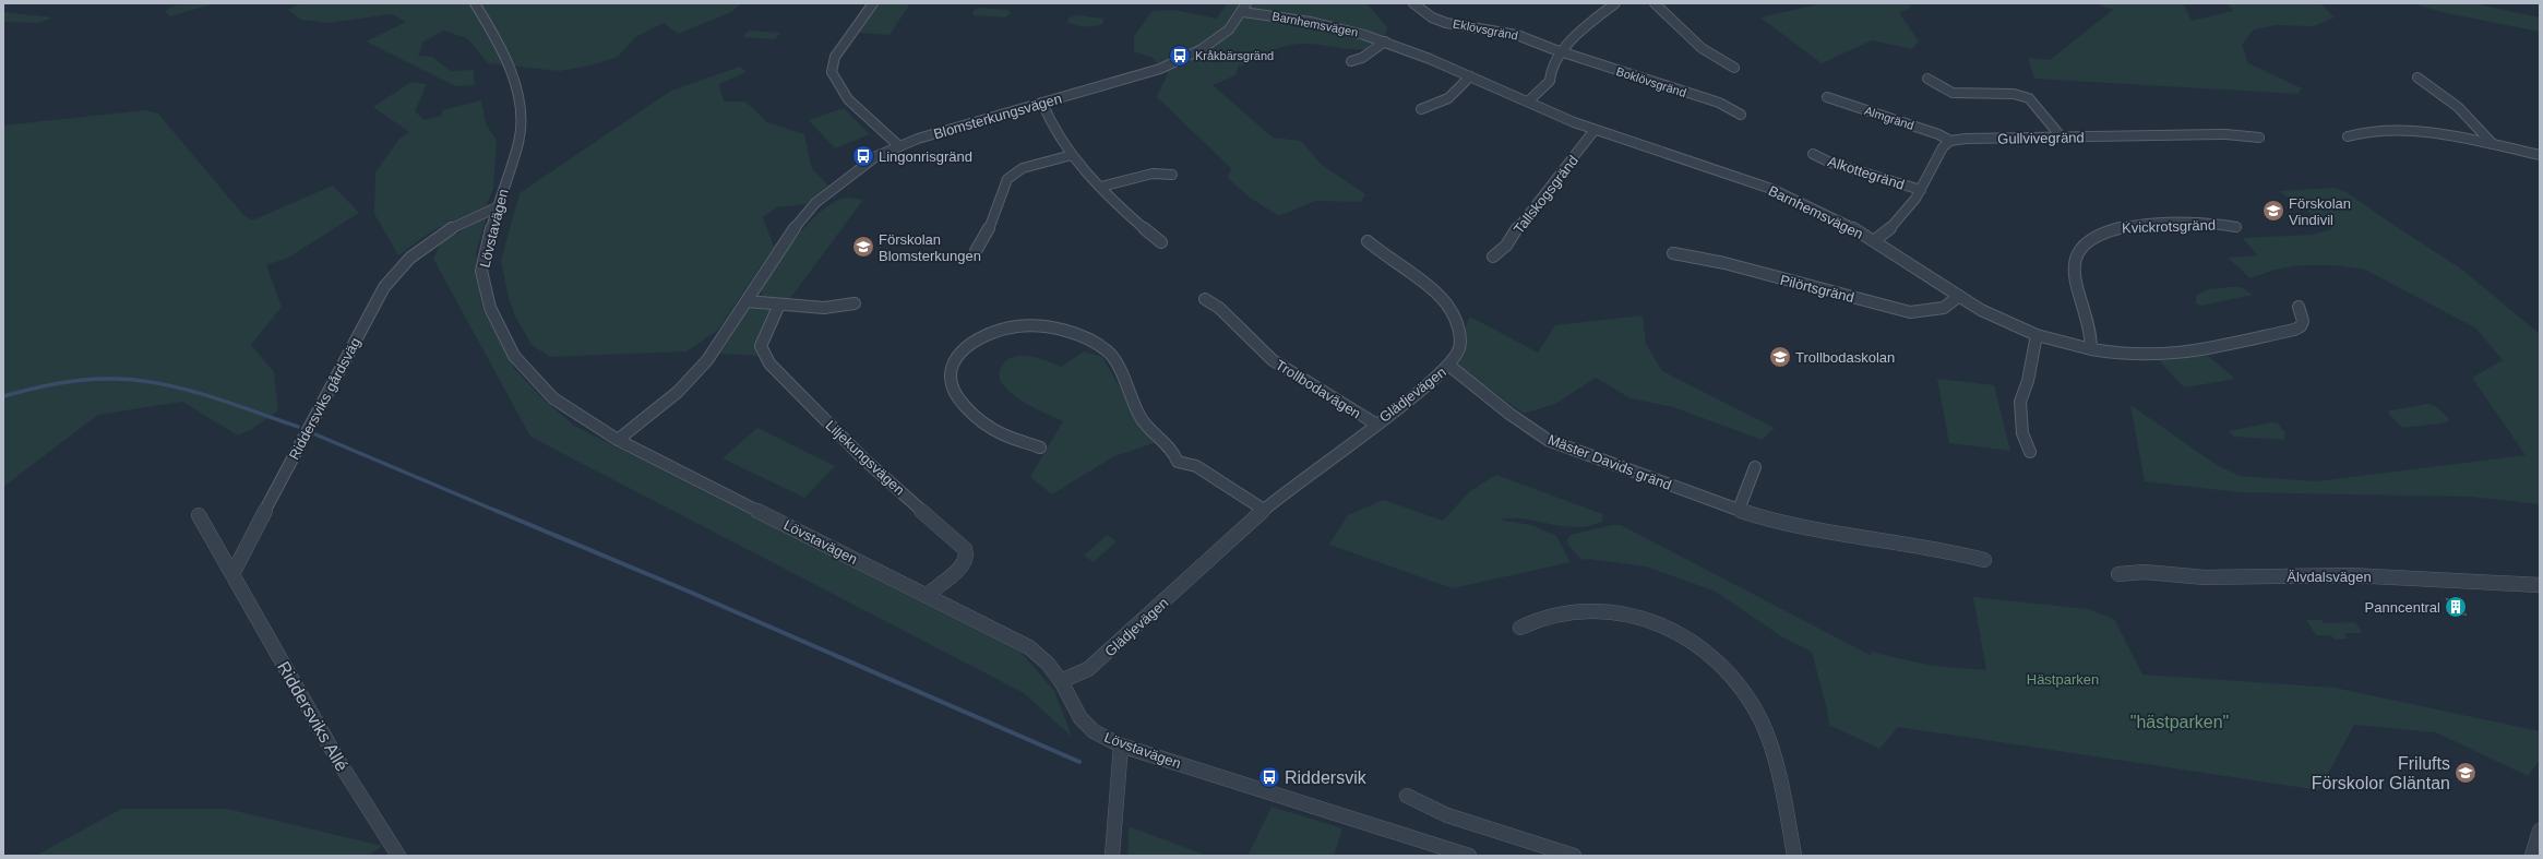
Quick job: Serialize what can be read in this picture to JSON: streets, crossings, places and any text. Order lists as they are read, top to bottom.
{
  "streets": {
    "street": [
      "Barnhemsvägen",
      "Eklövsgränd",
      "Boklövsgränd",
      "Blomsterkungsvägen",
      "Almgränd",
      "Gullvivegränd",
      "Alkottegränd",
      "Tallskogsgränd",
      "Kvickrotsgränd",
      "Lövstavägen",
      "Pilörtsgränd",
      "Trollbodavägen",
      "Glädjevägen",
      "Riddersviks gårdsväg",
      "Liljekungsvägen",
      "Mäster Davids gränd",
      "Älvdalsvägen",
      "Riddersviks Allé"
    ]
  },
  "crossings": [
    ["Barnhemsvägen", "Blomsterkungsvägen"],
    ["Barnhemsvägen", "Tallskogsgränd"],
    ["Barnhemsvägen", "Pilörtsgränd"],
    ["Eklövsgränd", "Boklövsgränd"],
    ["Blomsterkungsvägen", "Lövstavägen"],
    ["Almgränd", "Gullvivegränd"],
    ["Lövstavägen", "Glädjevägen"],
    ["Lövstavägen", "Riddersviks gårdsväg"],
    ["Lövstavägen", "Liljekungsvägen"],
    ["Trollbodavägen", "Glädjevägen"],
    ["Glädjevägen", "Mäster Davids gränd"],
    ["Riddersviks gårdsväg", "Riddersviks Allé"]
  ],
  "parks": ["Hästparken", "\"hästparken\""],
  "places": {
    "bus stop": ["Kråkbärsgränd", "Lingonrisgränd", "Riddersvik"],
    "school or university": [
      "Förskolan Vindivil",
      "Förskolan Blomsterkungen",
      "Trollbodaskolan",
      "Frilufts Förskolor Gläntan"
    ],
    "building": ["Panncentral"]
  }
}
